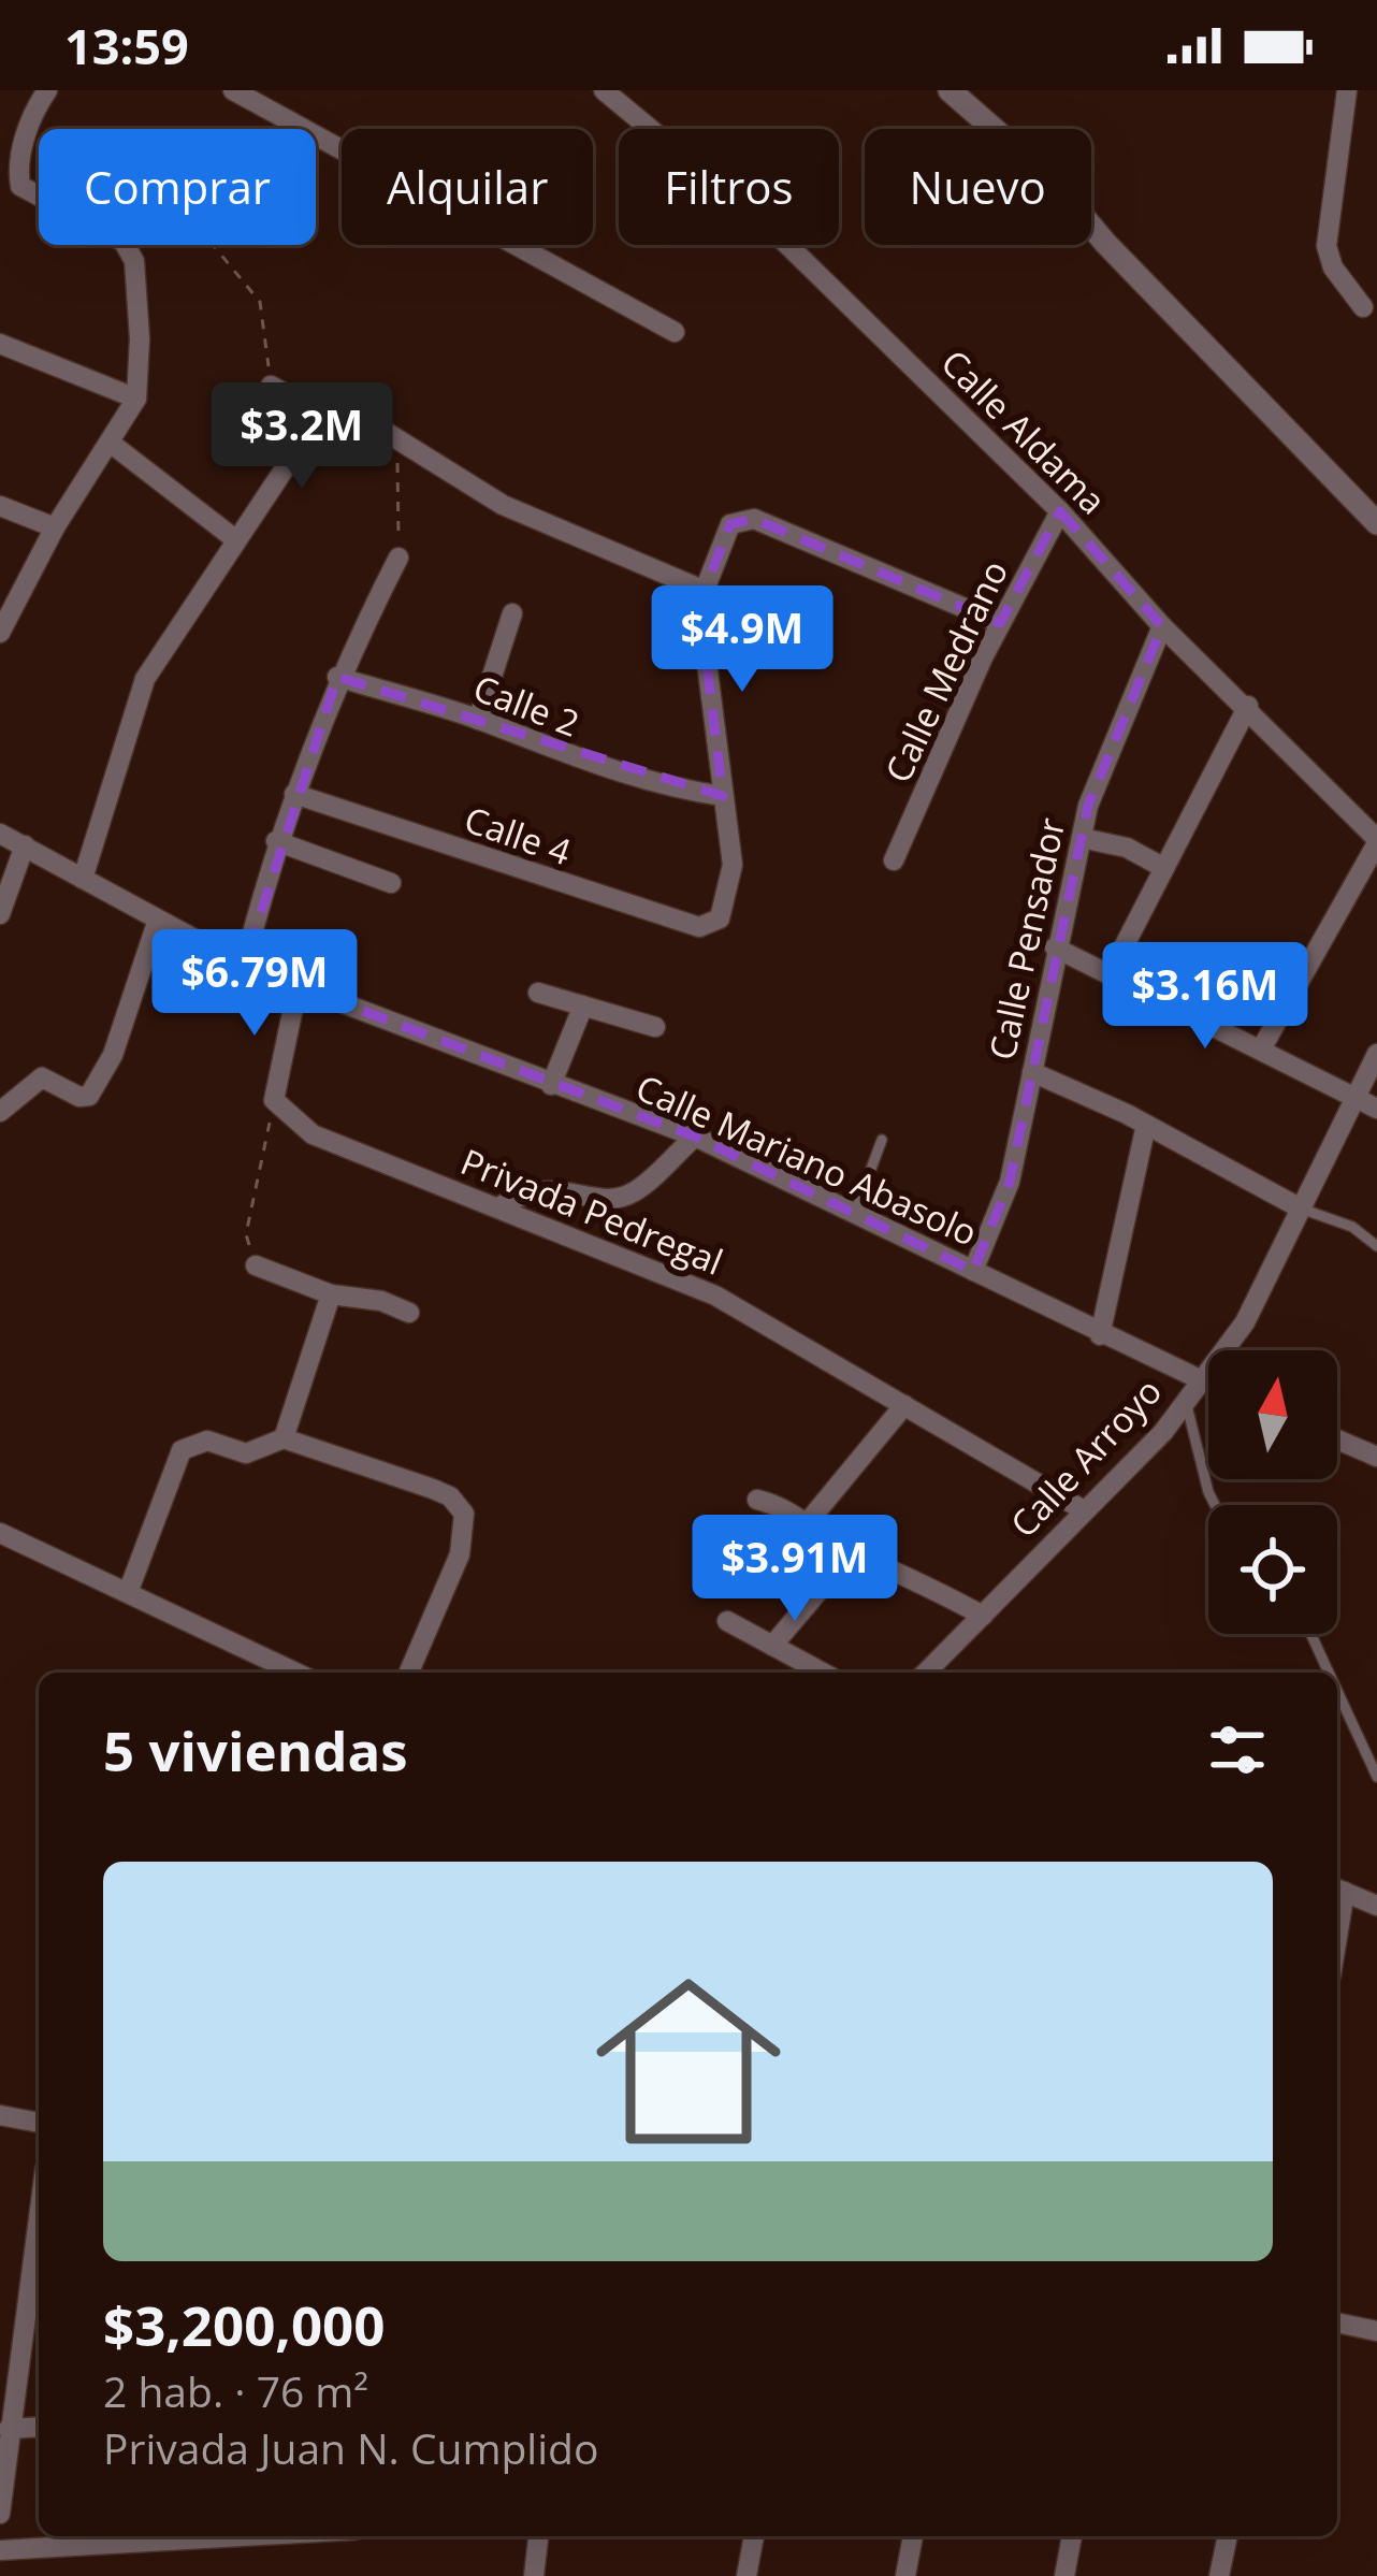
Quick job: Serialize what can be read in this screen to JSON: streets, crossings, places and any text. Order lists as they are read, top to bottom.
{
  "streets": {
    "street": [
      "Calle Aldama",
      "Calle Medrano",
      "Calle 2",
      "Calle 4",
      "Calle Pensador",
      "Calle Mariano Abasolo",
      "Privada Pedregal",
      "Calle Arroyo"
    ]
  },
  "crossings": [
    ["Calle Aldama", "Calle Medrano"],
    ["Calle Aldama", "Calle Pensador"],
    ["Calle 2", "Calle 4"],
    ["Calle Pensador", "Calle Mariano Abasolo"],
    ["Calle Mariano Abasolo", "Calle Arroyo"],
    ["Privada Pedregal", "Calle Arroyo"]
  ],
  "north": "top",
  "page": {
    "status": "13:59",
    "chip": [
      "Comprar",
      "Alquilar",
      "Filtros",
      "Nuevo"
    ],
    "price": [
      "$3.2M",
      "$4.9M",
      "$6.79M",
      "$3.16M",
      "$3.91M"
    ],
    "heading": "5 viviendas",
    "list": [
      {
        "name": "$3,200,000",
        "note": "2 hab. · 76 m² · Privada Juan N. Cumplido"
      }
    ]
  }
}
